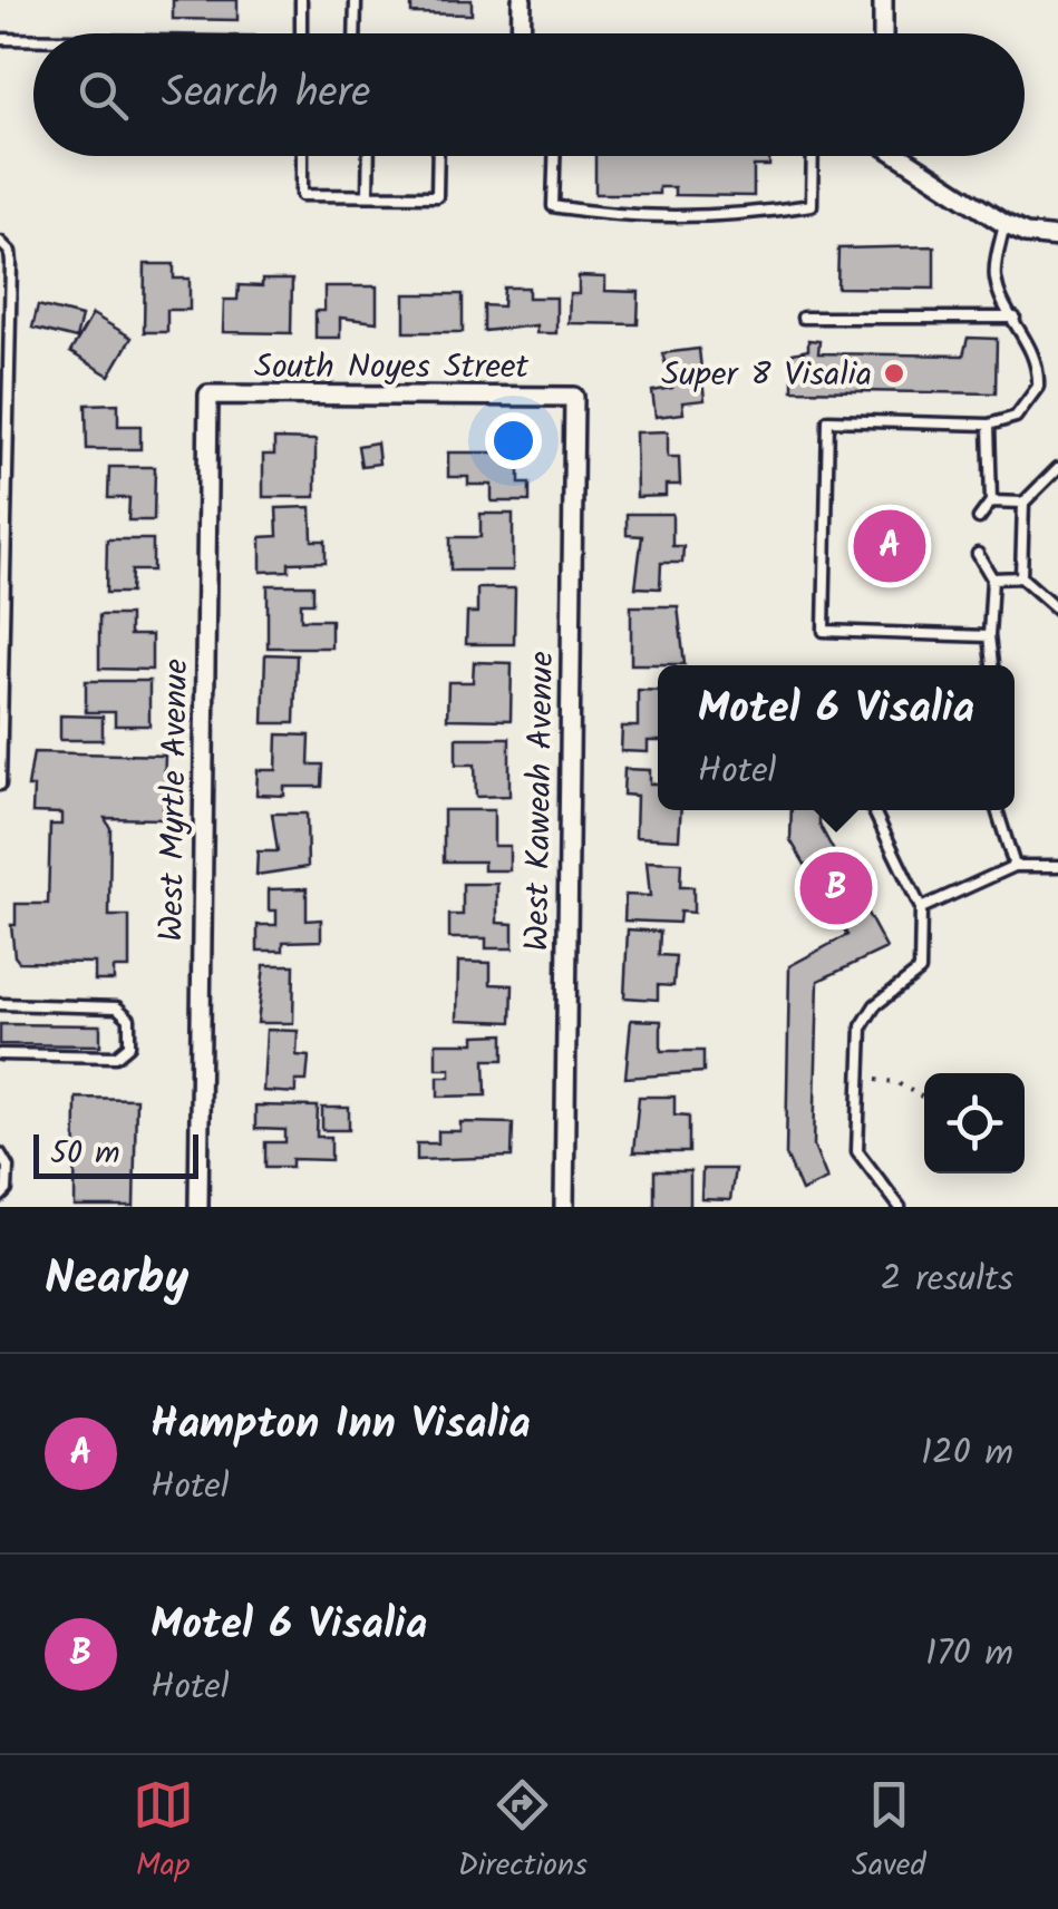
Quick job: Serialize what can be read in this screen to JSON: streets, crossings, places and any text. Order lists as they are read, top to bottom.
{
  "streets": {
    "street": ["South Noyes Street", "West Myrtle Avenue", "West Kaweah Avenue"]
  },
  "crossings": [
    ["South Noyes Street", "West Myrtle Avenue"],
    ["South Noyes Street", "West Kaweah Avenue"]
  ],
  "places": ["Super 8 Visalia"],
  "scale_bar": "50 m",
  "page": {
    "search": "Search here",
    "pins": ["A", "B"],
    "popup": ["Motel 6 Visalia", "Hotel"],
    "scale": "50 m",
    "heading": ["Nearby", "2 results"],
    "list": [
      {
        "mark": "A",
        "name": "Hampton Inn Visalia",
        "note": "Hotel",
        "value": "120 m"
      },
      {
        "mark": "B",
        "name": "Motel 6 Visalia",
        "note": "Hotel",
        "value": "170 m"
      }
    ],
    "nav": ["Map", "Directions", "Saved"]
  }
}
